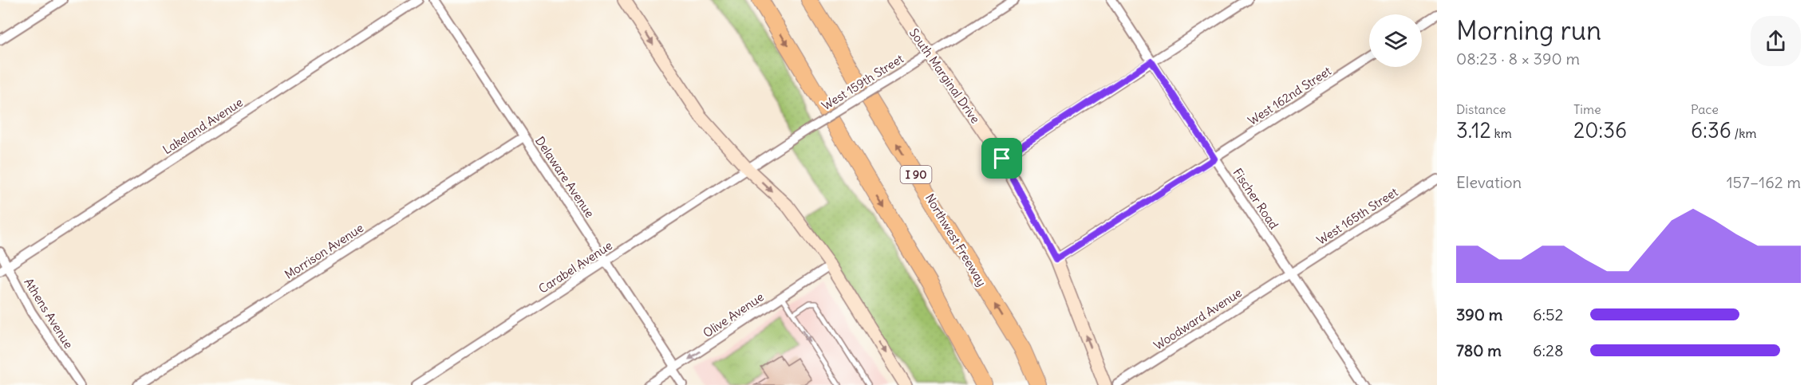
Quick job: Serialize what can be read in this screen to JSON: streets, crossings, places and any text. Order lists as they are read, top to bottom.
{
  "streets": {
    "highway": ["I 90", "Northwest Freeway"],
    "main road": ["South Marginal Drive"],
    "street": [
      "West 159th Street",
      "West 162nd Street",
      "Lakeland Avenue",
      "Delaware Avenue",
      "Fischer Road",
      "West 165th Street",
      "Morrison Avenue",
      "Carabel Avenue",
      "Athens Avenue",
      "Olive Avenue",
      "Woodward Avenue"
    ]
  },
  "crossings": [
    ["South Marginal Drive", "West 159th Street"],
    ["South Marginal Drive", "West 162nd Street"],
    ["West 159th Street", "Carabel Avenue"],
    ["West 162nd Street", "Fischer Road"],
    ["Lakeland Avenue", "Athens Avenue"],
    ["Delaware Avenue", "Morrison Avenue"],
    ["Delaware Avenue", "Carabel Avenue"],
    ["Delaware Avenue", "Olive Avenue"],
    ["Fischer Road", "West 165th Street"],
    ["Fischer Road", "Woodward Avenue"],
    ["West 165th Street", "Woodward Avenue"]
  ],
  "one_way": ["Olive Avenue"],
  "page": {
    "heading": ["Morning run", "08:23 · 8 × 390 m"],
    "stats": [
      ["Distance", "3.12 km"],
      ["Time", "20:36"],
      ["Pace", "6:36 /km"]
    ],
    "chart": ["Elevation", "157–162 m"],
    "list": [
      {
        "name": "390 m",
        "note": "6:52"
      },
      {
        "name": "780 m",
        "note": "6:28"
      }
    ]
  }
}
